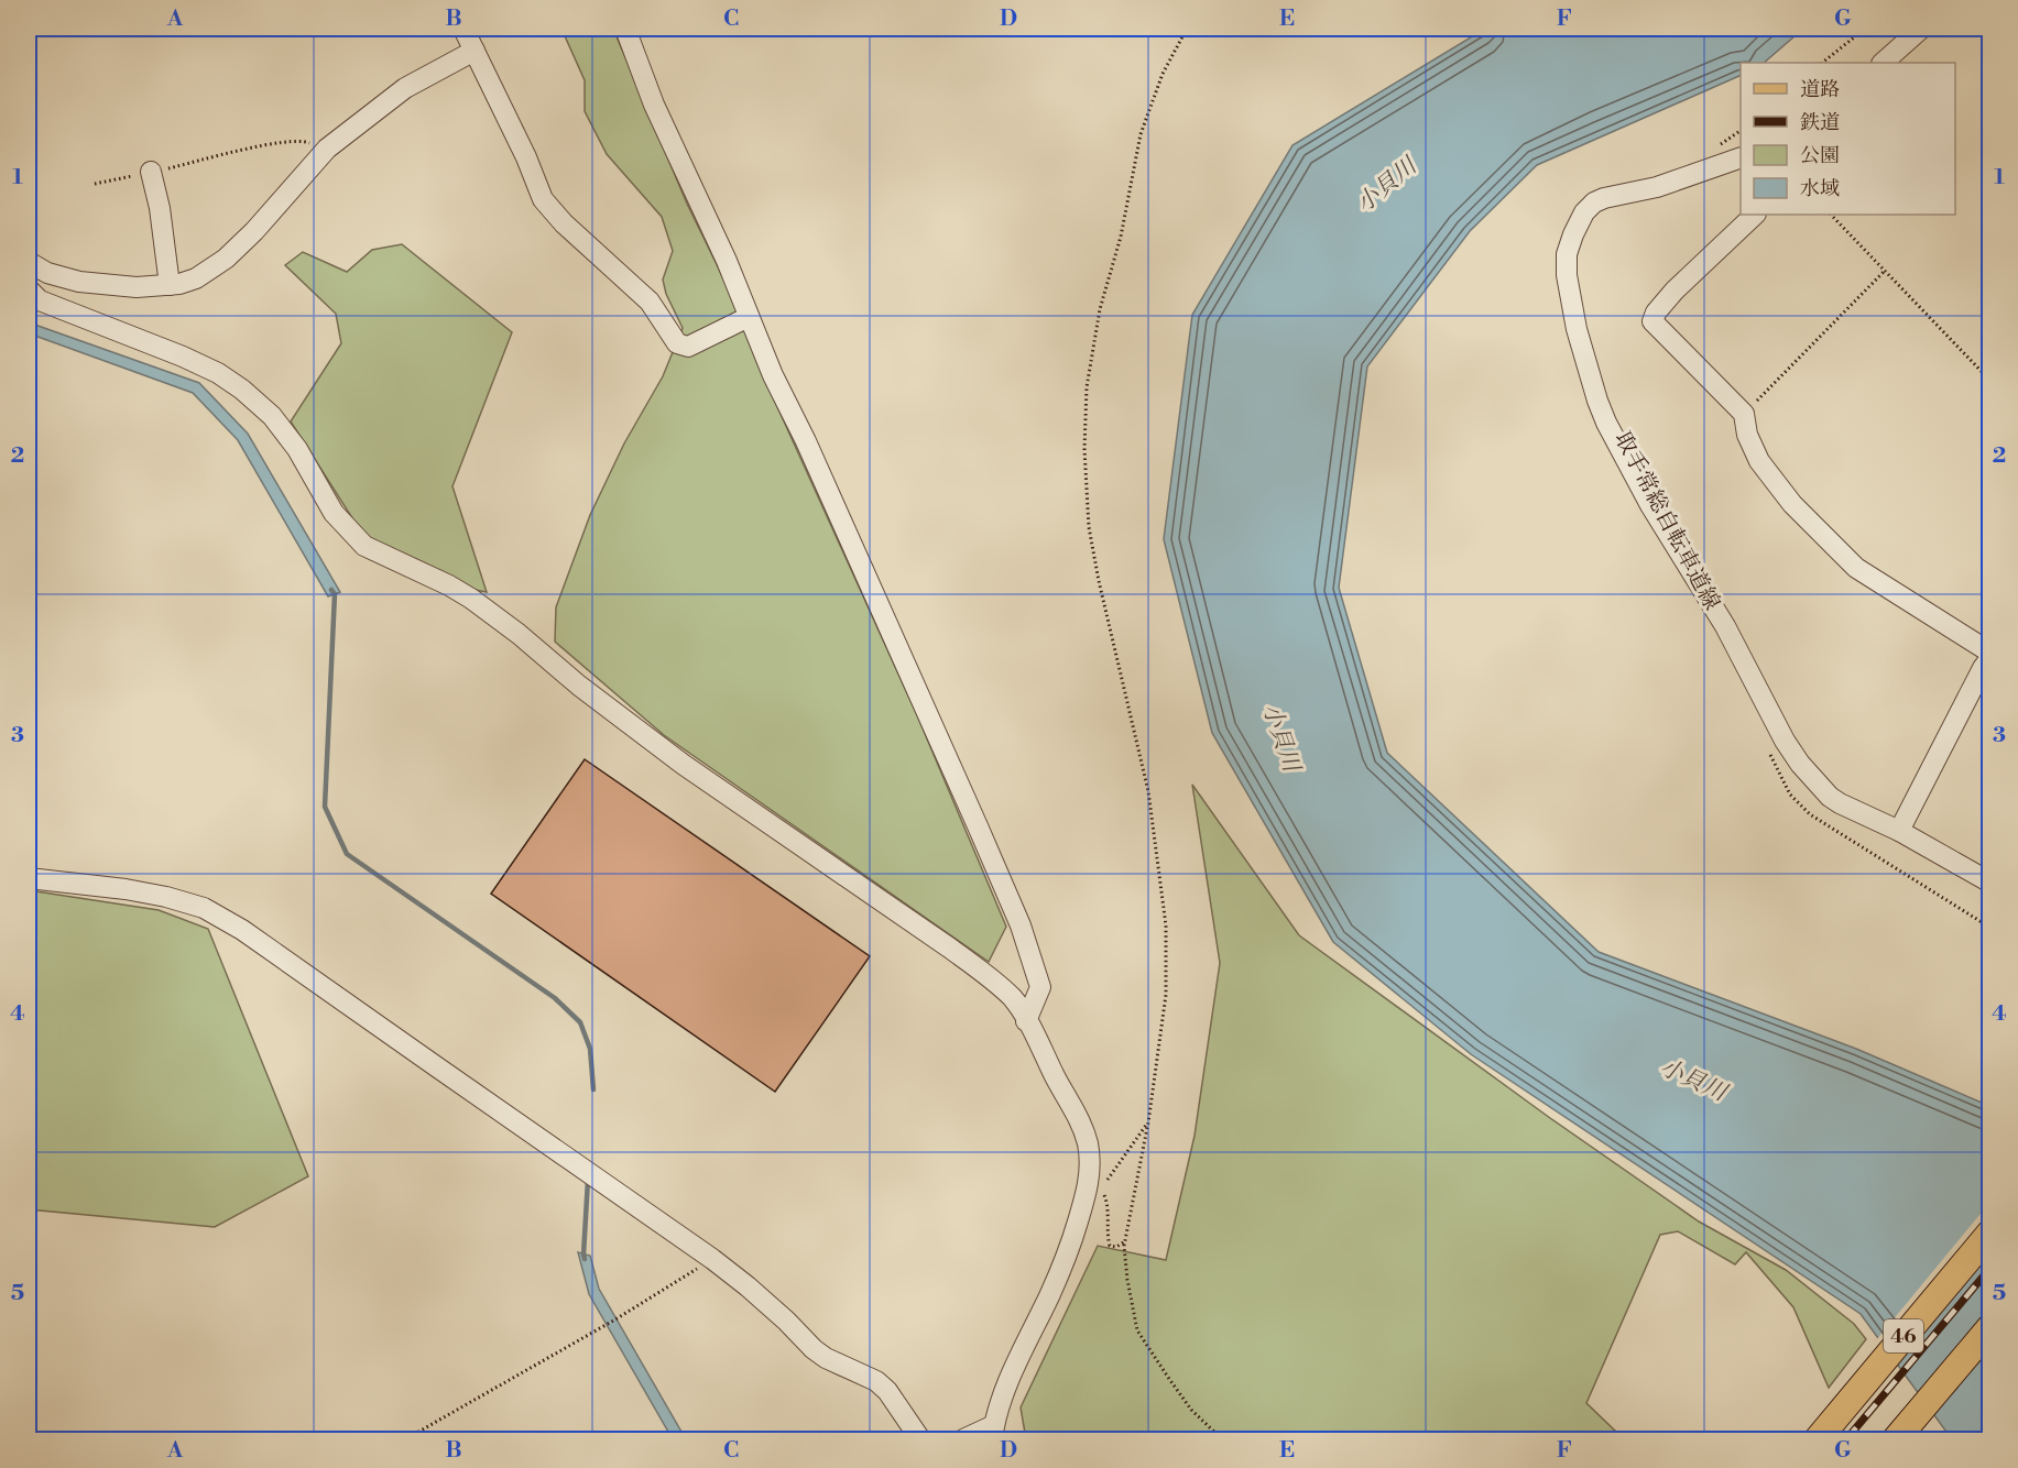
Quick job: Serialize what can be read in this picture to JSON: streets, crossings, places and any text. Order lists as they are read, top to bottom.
{
  "streets": {
    "main road": ["46"]
  },
  "water": ["小貝川"],
  "legend": [
    "道路",
    "鉄道",
    "公園",
    "水域"
  ],
  "grid": {
    "columns": [
      "A",
      "B",
      "C",
      "D",
      "E",
      "F",
      "G"
    ],
    "rows": [
      "1",
      "2",
      "3",
      "4",
      "5"
    ]
  }
}
